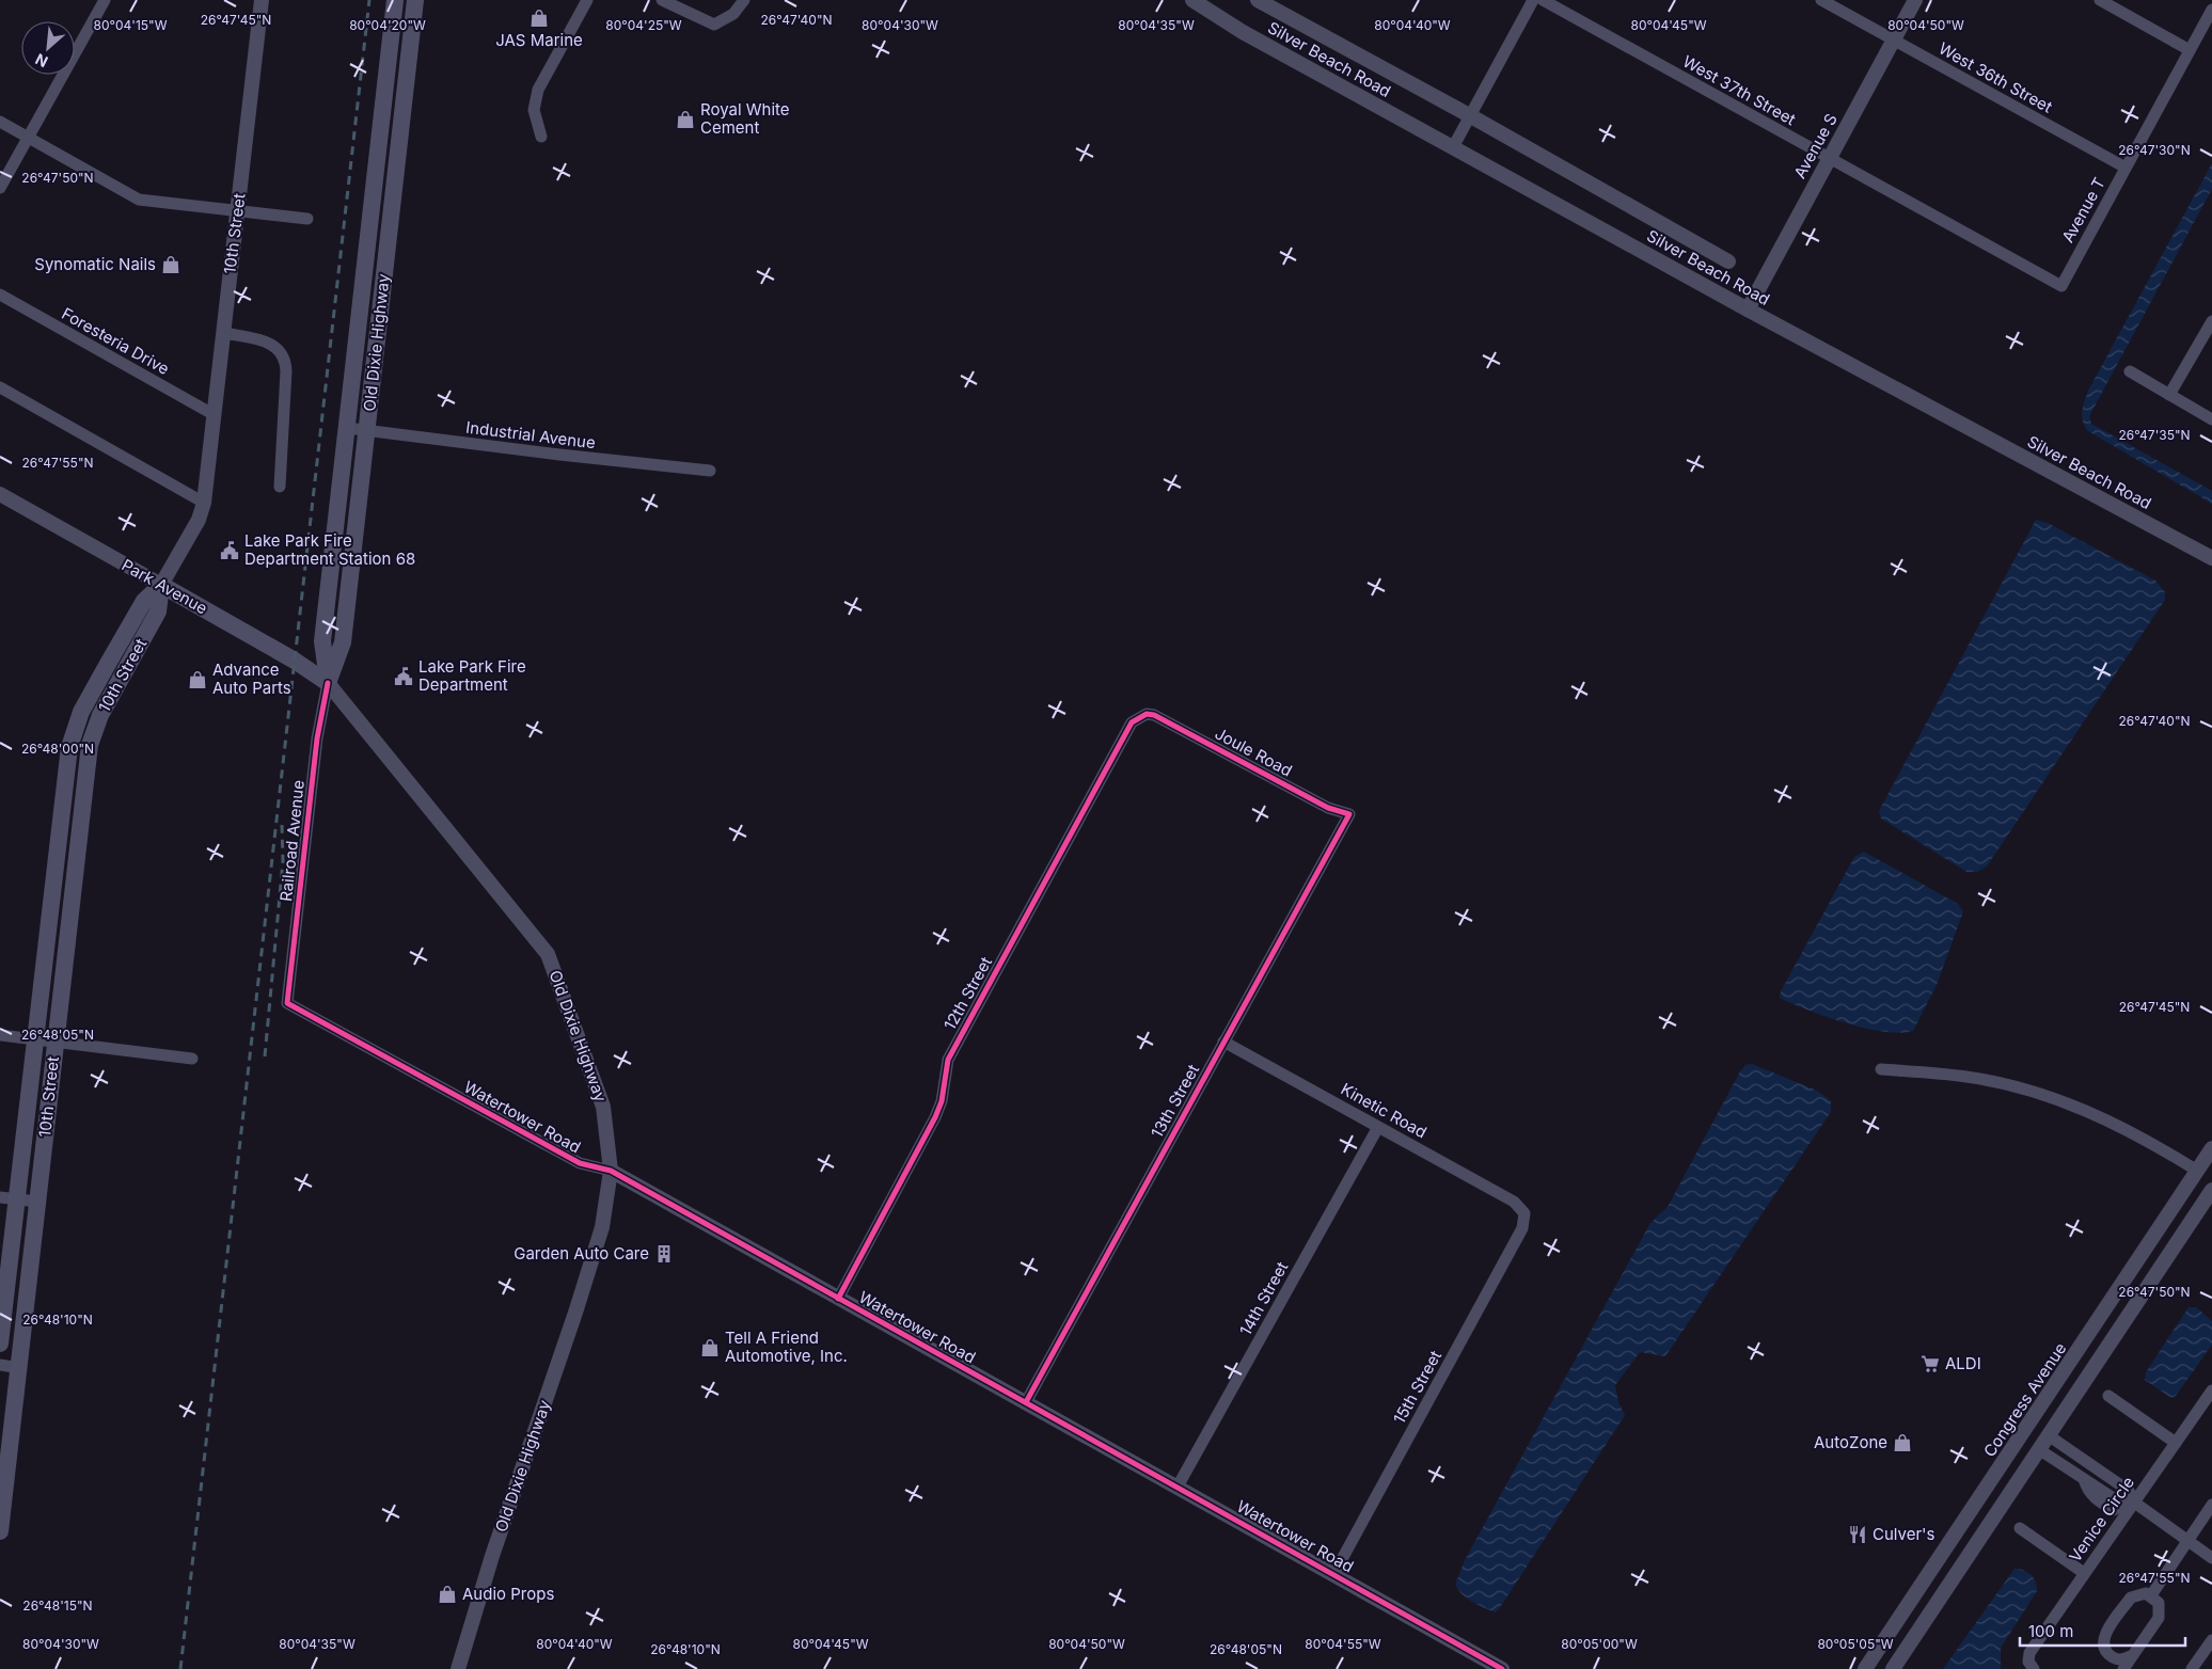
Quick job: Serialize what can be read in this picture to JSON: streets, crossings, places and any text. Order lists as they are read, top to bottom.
{
  "streets": {
    "main road": ["10th Street", "Old Dixie Highway", "Park Avenue"],
    "street": [
      "Silver Beach Road",
      "West 36th Street",
      "West 37th Street",
      "Avenue S",
      "Avenue T",
      "Foresteria Drive",
      "Industrial Avenue",
      "Joule Road",
      "Railroad Avenue",
      "12th Street",
      "13th Street",
      "Kinetic Road",
      "Watertower Road",
      "14th Street",
      "15th Street",
      "Congress Avenue",
      "Venice Circle"
    ]
  },
  "crossings": [
    ["Silver Beach Road", "Avenue S"],
    ["West 36th Street", "Avenue S"],
    ["West 36th Street", "Avenue T"],
    ["West 37th Street", "Avenue S"],
    ["West 37th Street", "Avenue T"],
    ["10th Street", "Foresteria Drive"],
    ["10th Street", "Park Avenue"],
    ["Old Dixie Highway", "Industrial Avenue"],
    ["Old Dixie Highway", "Park Avenue"],
    ["Old Dixie Highway", "Railroad Avenue"],
    ["Old Dixie Highway", "Watertower Road"],
    ["Park Avenue", "Railroad Avenue"],
    ["Joule Road", "12th Street"],
    ["Joule Road", "13th Street"],
    ["Railroad Avenue", "Watertower Road"],
    ["12th Street", "Watertower Road"],
    ["13th Street", "Kinetic Road"],
    ["13th Street", "Watertower Road"],
    ["Kinetic Road", "14th Street"],
    ["Kinetic Road", "15th Street"],
    ["Watertower Road", "14th Street"],
    ["Watertower Road", "15th Street"]
  ],
  "places": {
    "shop": [
      "JAS Marine",
      "Royal White Cement",
      "Synomatic Nails",
      "Advance Auto Parts",
      "Tell A Friend Automotive, Inc.",
      "AutoZone",
      "Audio Props"
    ],
    "public building": ["Lake Park Fire Department Station 68", "Lake Park Fire Department"],
    "building": ["Garden Auto Care"],
    "supermarket": ["ALDI"],
    "restaurant": ["Culver's"]
  },
  "scale_bar": "100 m",
  "north": "bottom left",
  "coordinates": [
    "26°47'45\"N",
    "26°47'40\"N",
    "80°04'15\"W",
    "80°04'20\"W",
    "80°04'25\"W",
    "80°04'30\"W",
    "80°04'35\"W",
    "80°04'40\"W",
    "80°04'45\"W",
    "80°04'50\"W",
    "26°47'30\"N",
    "26°47'50\"N",
    "26°47'35\"N",
    "26°47'55\"N",
    "26°48'00\"N",
    "26°48'05\"N",
    "26°48'10\"N",
    "26°48'15\"N",
    "80°04'55\"W",
    "80°05'00\"W",
    "80°05'05\"W"
  ]
}
